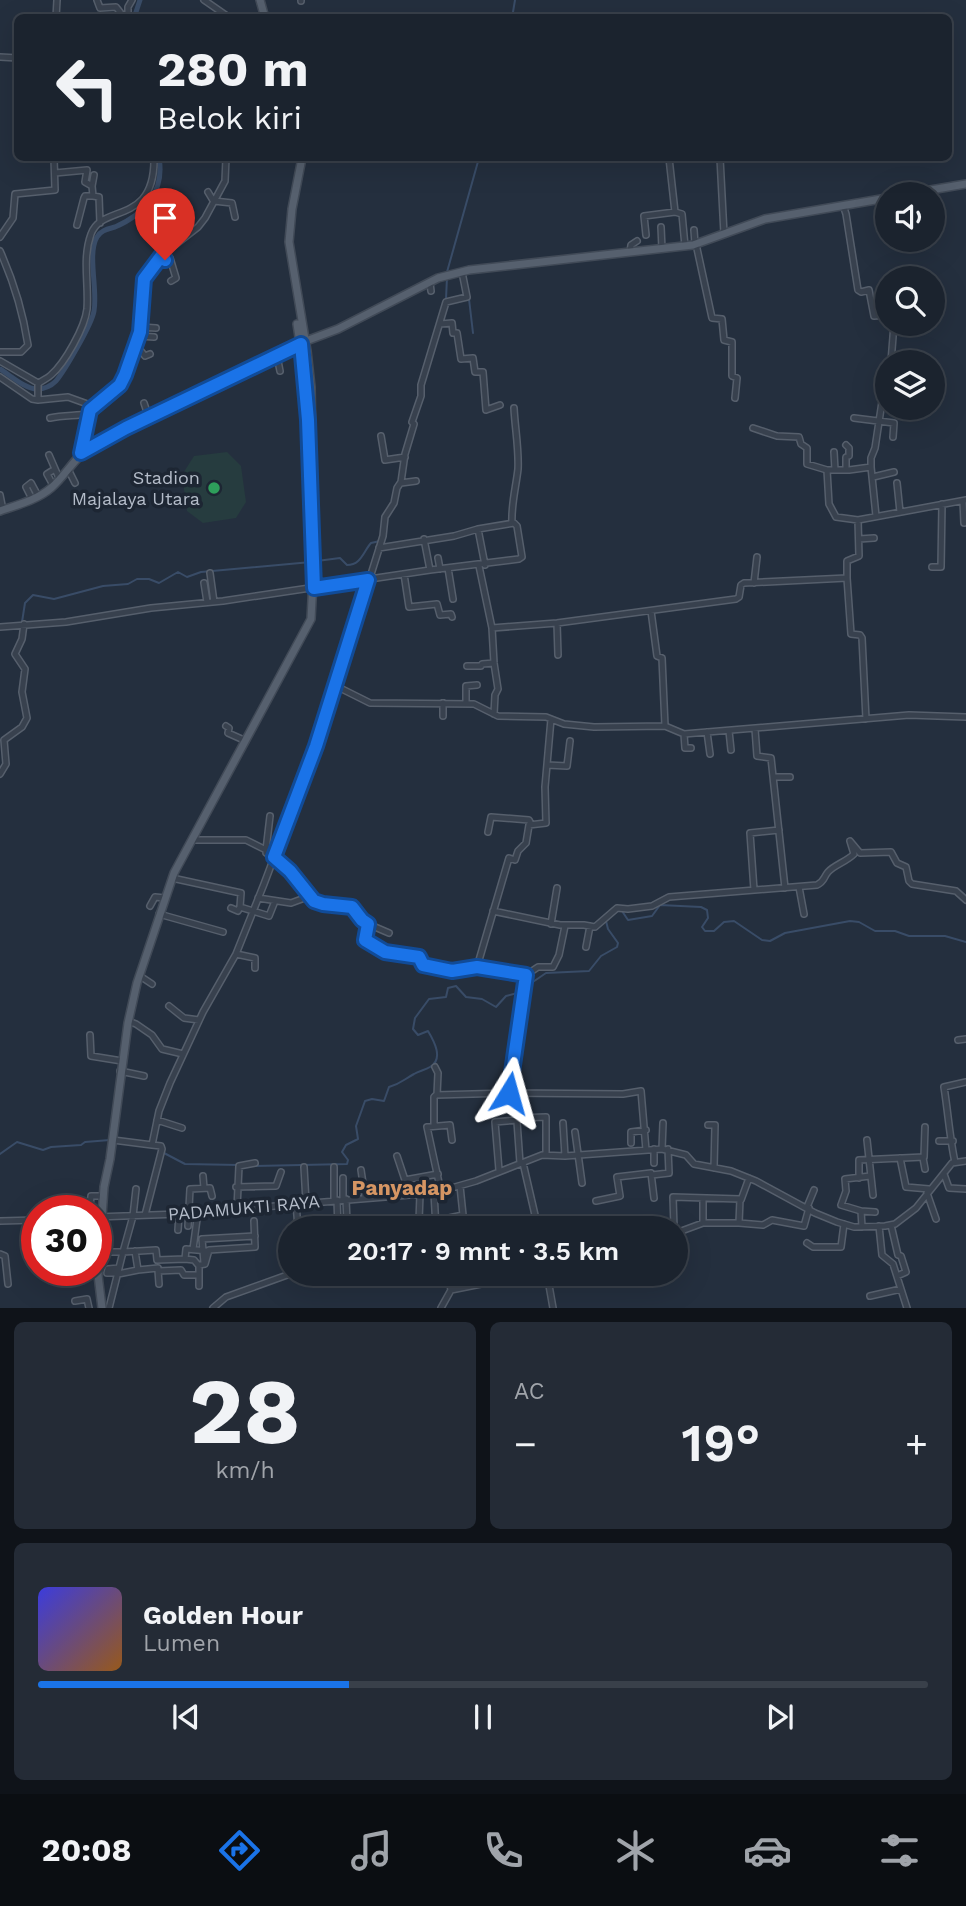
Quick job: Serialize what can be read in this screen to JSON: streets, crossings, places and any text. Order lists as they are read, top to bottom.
{
  "streets": {
    "street": ["PADAMUKTI RAYA"]
  },
  "districts": ["Panyadap"],
  "places": ["Stadion Majalaya Utara"],
  "page": {
    "turn": ["280 m", "Belok kiri"],
    "limit": "30",
    "trip": "20:17 · 9 mnt · 3.5 km",
    "tile": [
      ["28", "km/h"],
      "AC"
    ],
    "heat": ["−", "19°", "+"],
    "song": ["Golden Hour", "Lumen"],
    "tabs": "20:08"
  }
}
